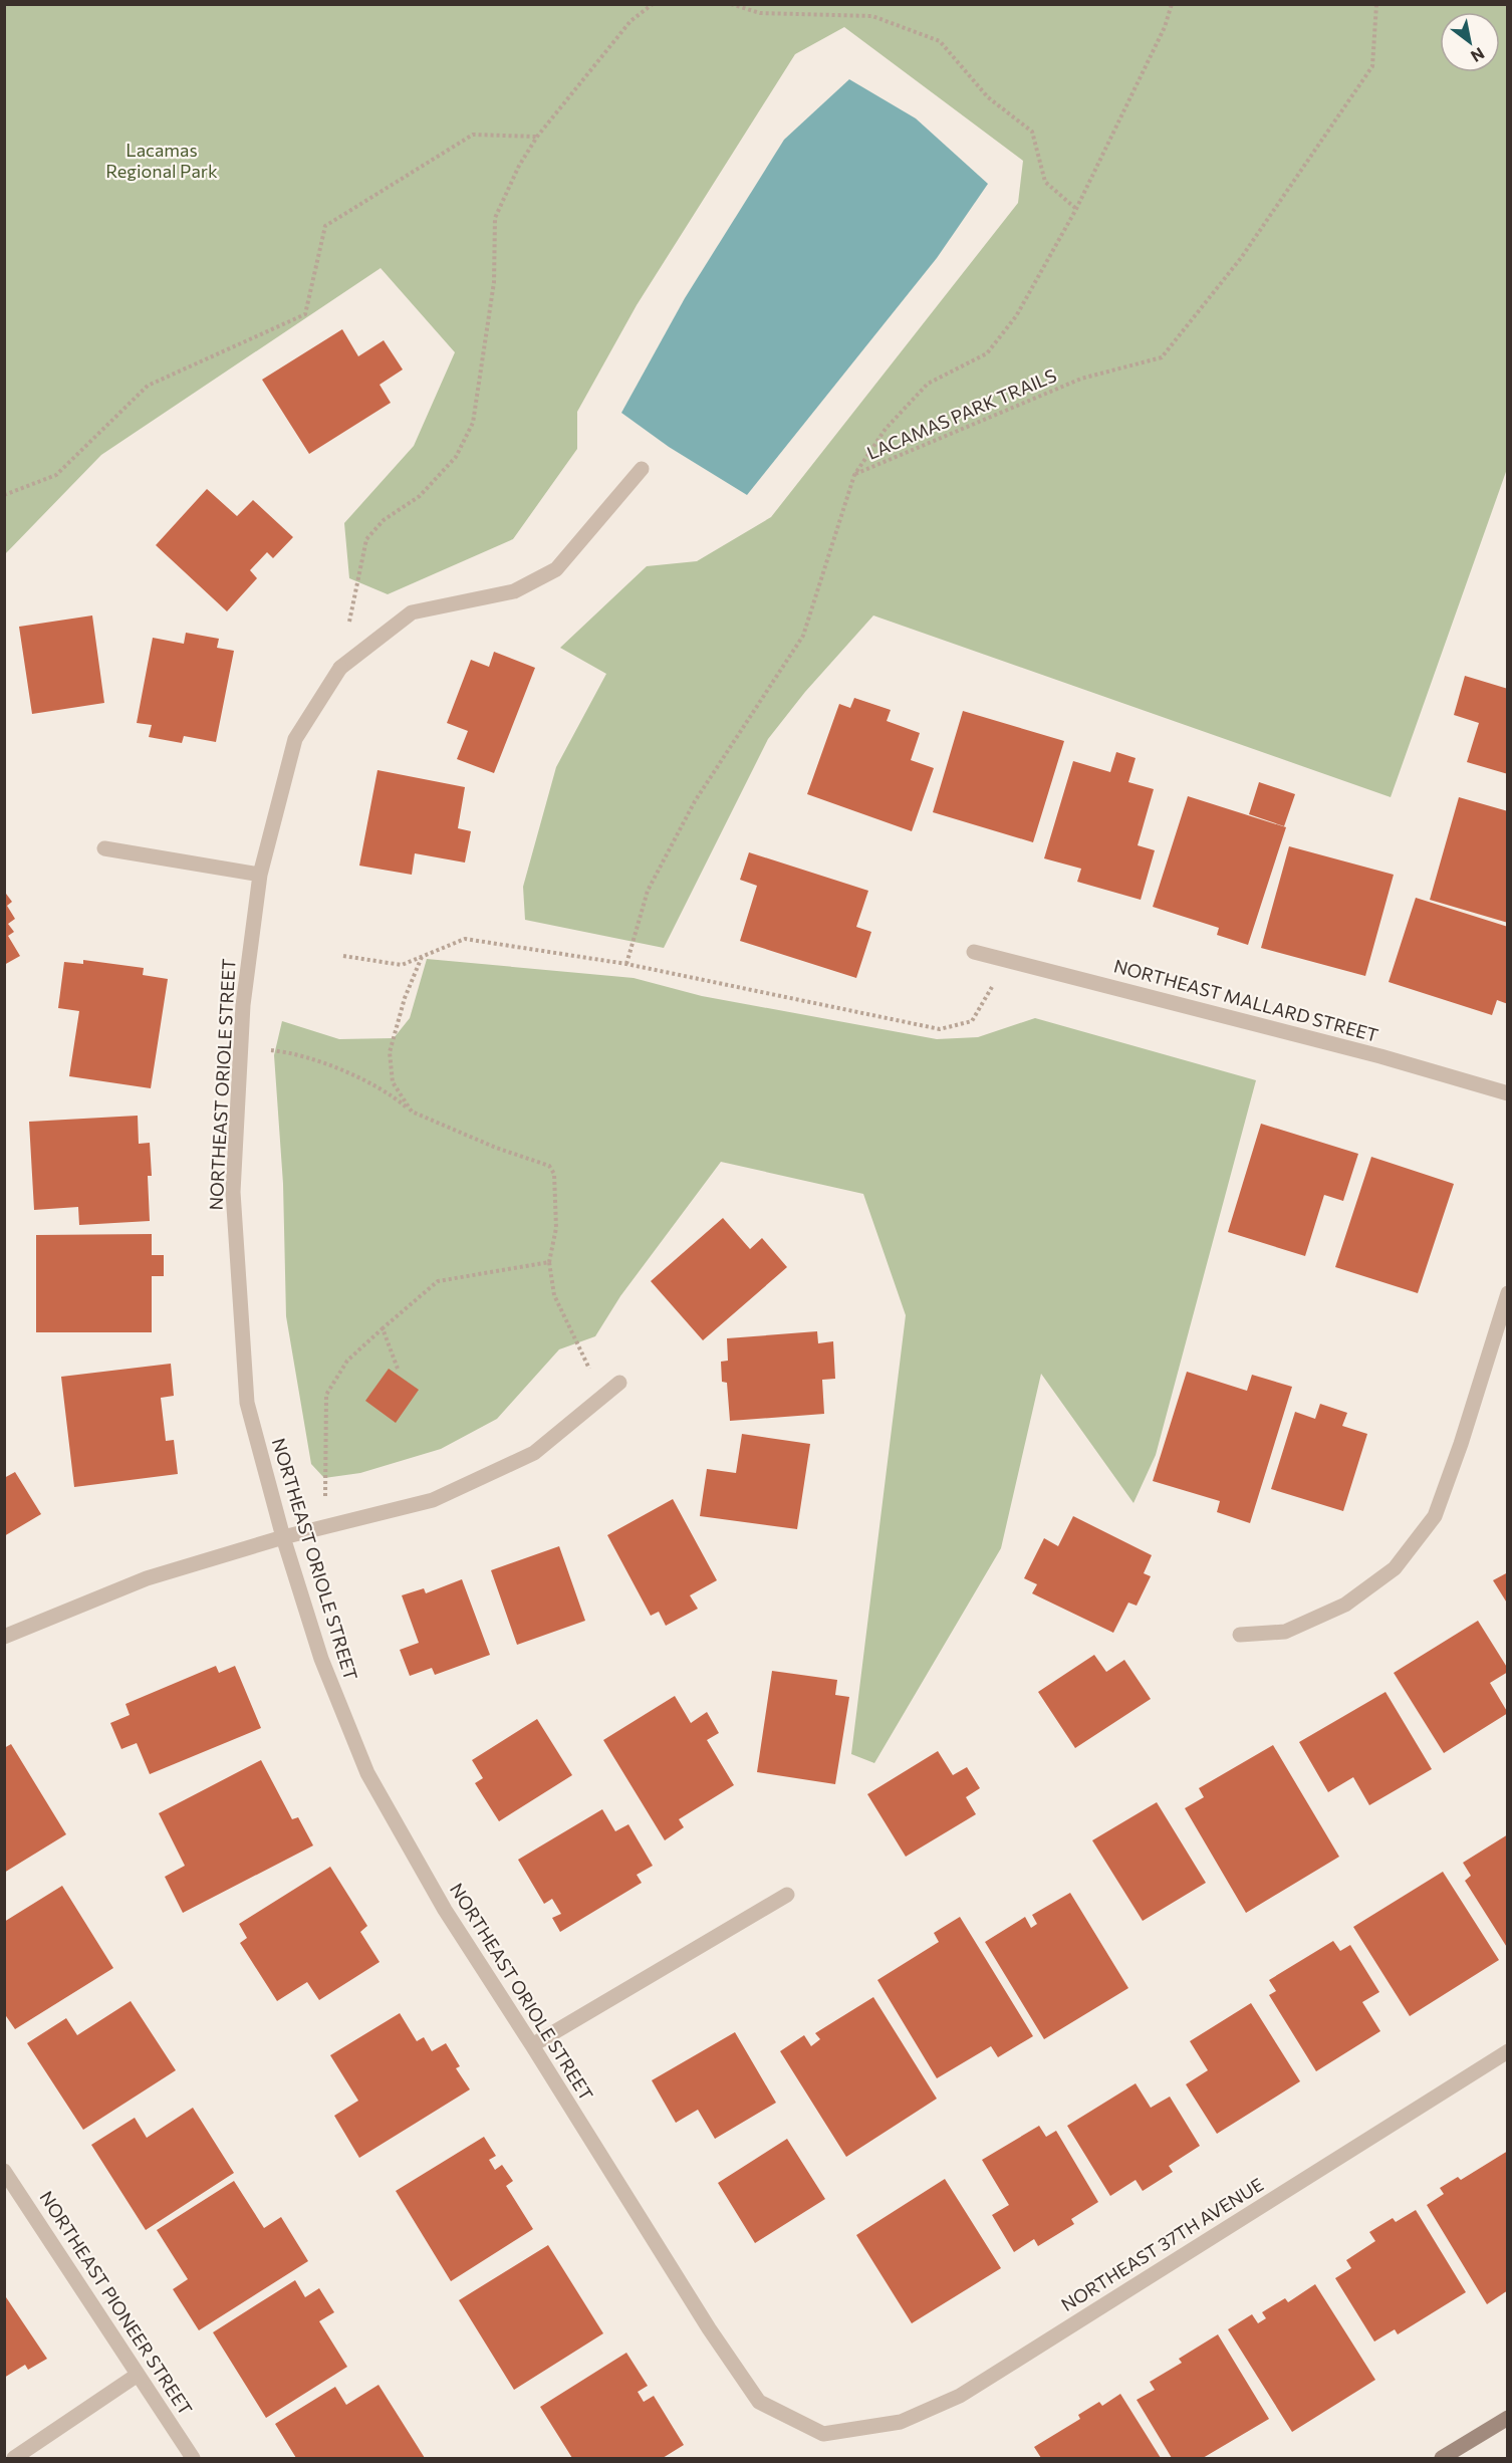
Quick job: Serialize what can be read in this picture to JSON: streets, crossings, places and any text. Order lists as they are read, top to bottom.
{
  "streets": {
    "street": [
      "NORTHEAST MALLARD STREET",
      "NORTHEAST ORIOLE STREET",
      "NORTHEAST 37TH AVENUE",
      "NORTHEAST PIONEER STREET"
    ],
    "path": ["LACAMAS PARK TRAILS"]
  },
  "crossings": [
    ["NORTHEAST ORIOLE STREET", "NORTHEAST 37TH AVENUE"]
  ],
  "parks": ["Lacamas Regional Park"],
  "north": "bottom right"
}
